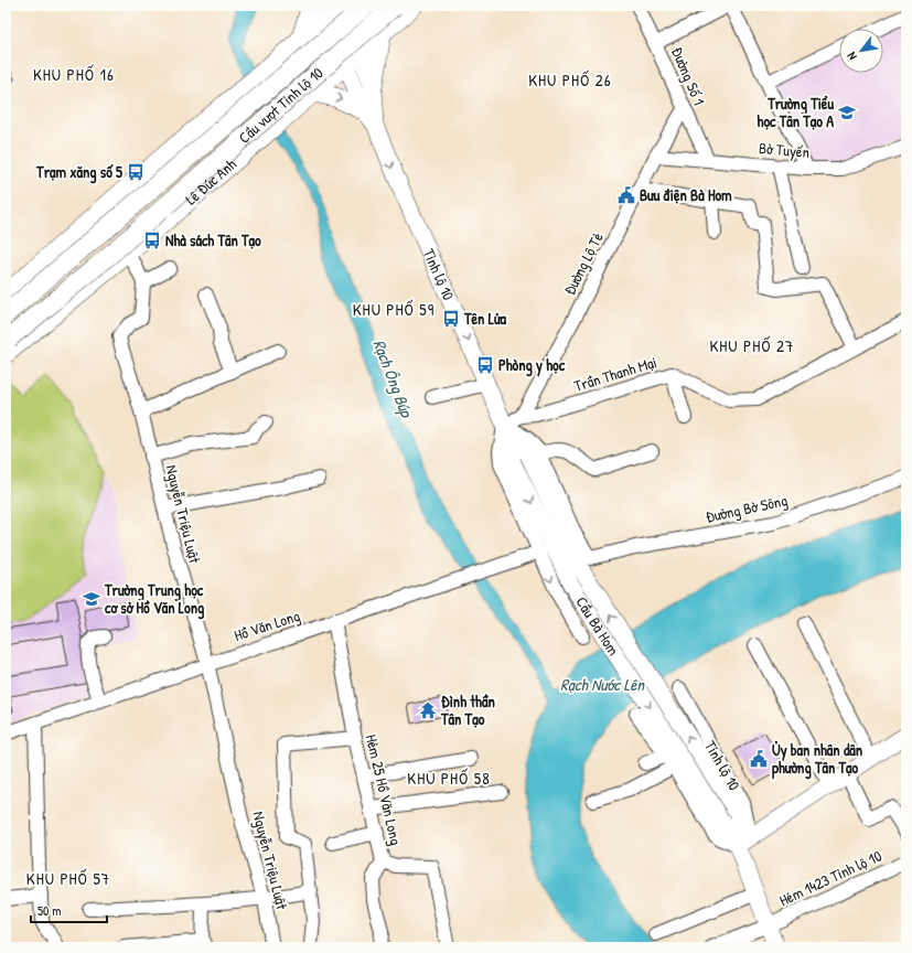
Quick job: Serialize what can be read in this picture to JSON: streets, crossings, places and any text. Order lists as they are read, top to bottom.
{
  "streets": {
    "highway": ["Cầu vượt Tỉnh lộ 10", "Lê Đức Anh"],
    "main road": ["Tỉnh lộ 10", "Cầu Bà Hom"],
    "street": [
      "Đường Số 1",
      "Bờ Tuyến",
      "Đường Lộ Tẻ",
      "Trần Thanh Mại",
      "Đường Bờ Sông",
      "Nguyễn Triệu Luật",
      "Hồ Văn Long",
      "Hẻm 25 Hồ Văn Long",
      "Hẻm 1423 Tỉnh lộ 10"
    ]
  },
  "crossings": [
    ["Đường Số 1", "Bờ Tuyến"],
    ["Đường Số 1", "Đường Lộ Tẻ"],
    ["Cầu vượt Tỉnh lộ 10", "Lê Đức Anh"],
    ["Bờ Tuyến", "Đường Lộ Tẻ"],
    ["Lê Đức Anh", "Tỉnh lộ 10"],
    ["Lê Đức Anh", "Nguyễn Triệu Luật"],
    ["Đường Lộ Tẻ", "Trần Thanh Mại"],
    ["Tỉnh lộ 10", "Đường Bờ Sông"],
    ["Tỉnh lộ 10", "Cầu Bà Hom"],
    ["Tỉnh lộ 10", "Hẻm 1423 Tỉnh lộ 10"],
    ["Nguyễn Triệu Luật", "Hồ Văn Long"],
    ["Hồ Văn Long", "Hẻm 25 Hồ Văn Long"]
  ],
  "districts": [
    "KHU PHỐ 16",
    "KHU PHỐ 26",
    "KHU PHỐ 59",
    "KHU PHỐ 27",
    "KHU PHỐ 58",
    "KHU PHỐ 57"
  ],
  "water": ["Rạch Ông Búp", "Rạch Nước Lên"],
  "places": {
    "school or university": ["Trường Tiểu học Tân Tạo A", "Trường Trung học cơ sở Hồ Văn Long"],
    "bus stop": [
      "Trạm xăng số 5",
      "Nhà sách Tân Tạo",
      "Tên Lửa",
      "Phòng y học"
    ],
    "public building": ["Bưu điện Bà Hom", "Ủy ban nhân dân phường Tân Tạo"],
    "temple": ["Đình thần Tân Tạo"]
  },
  "scale_bar": "50 m",
  "north": "bottom left"
}
